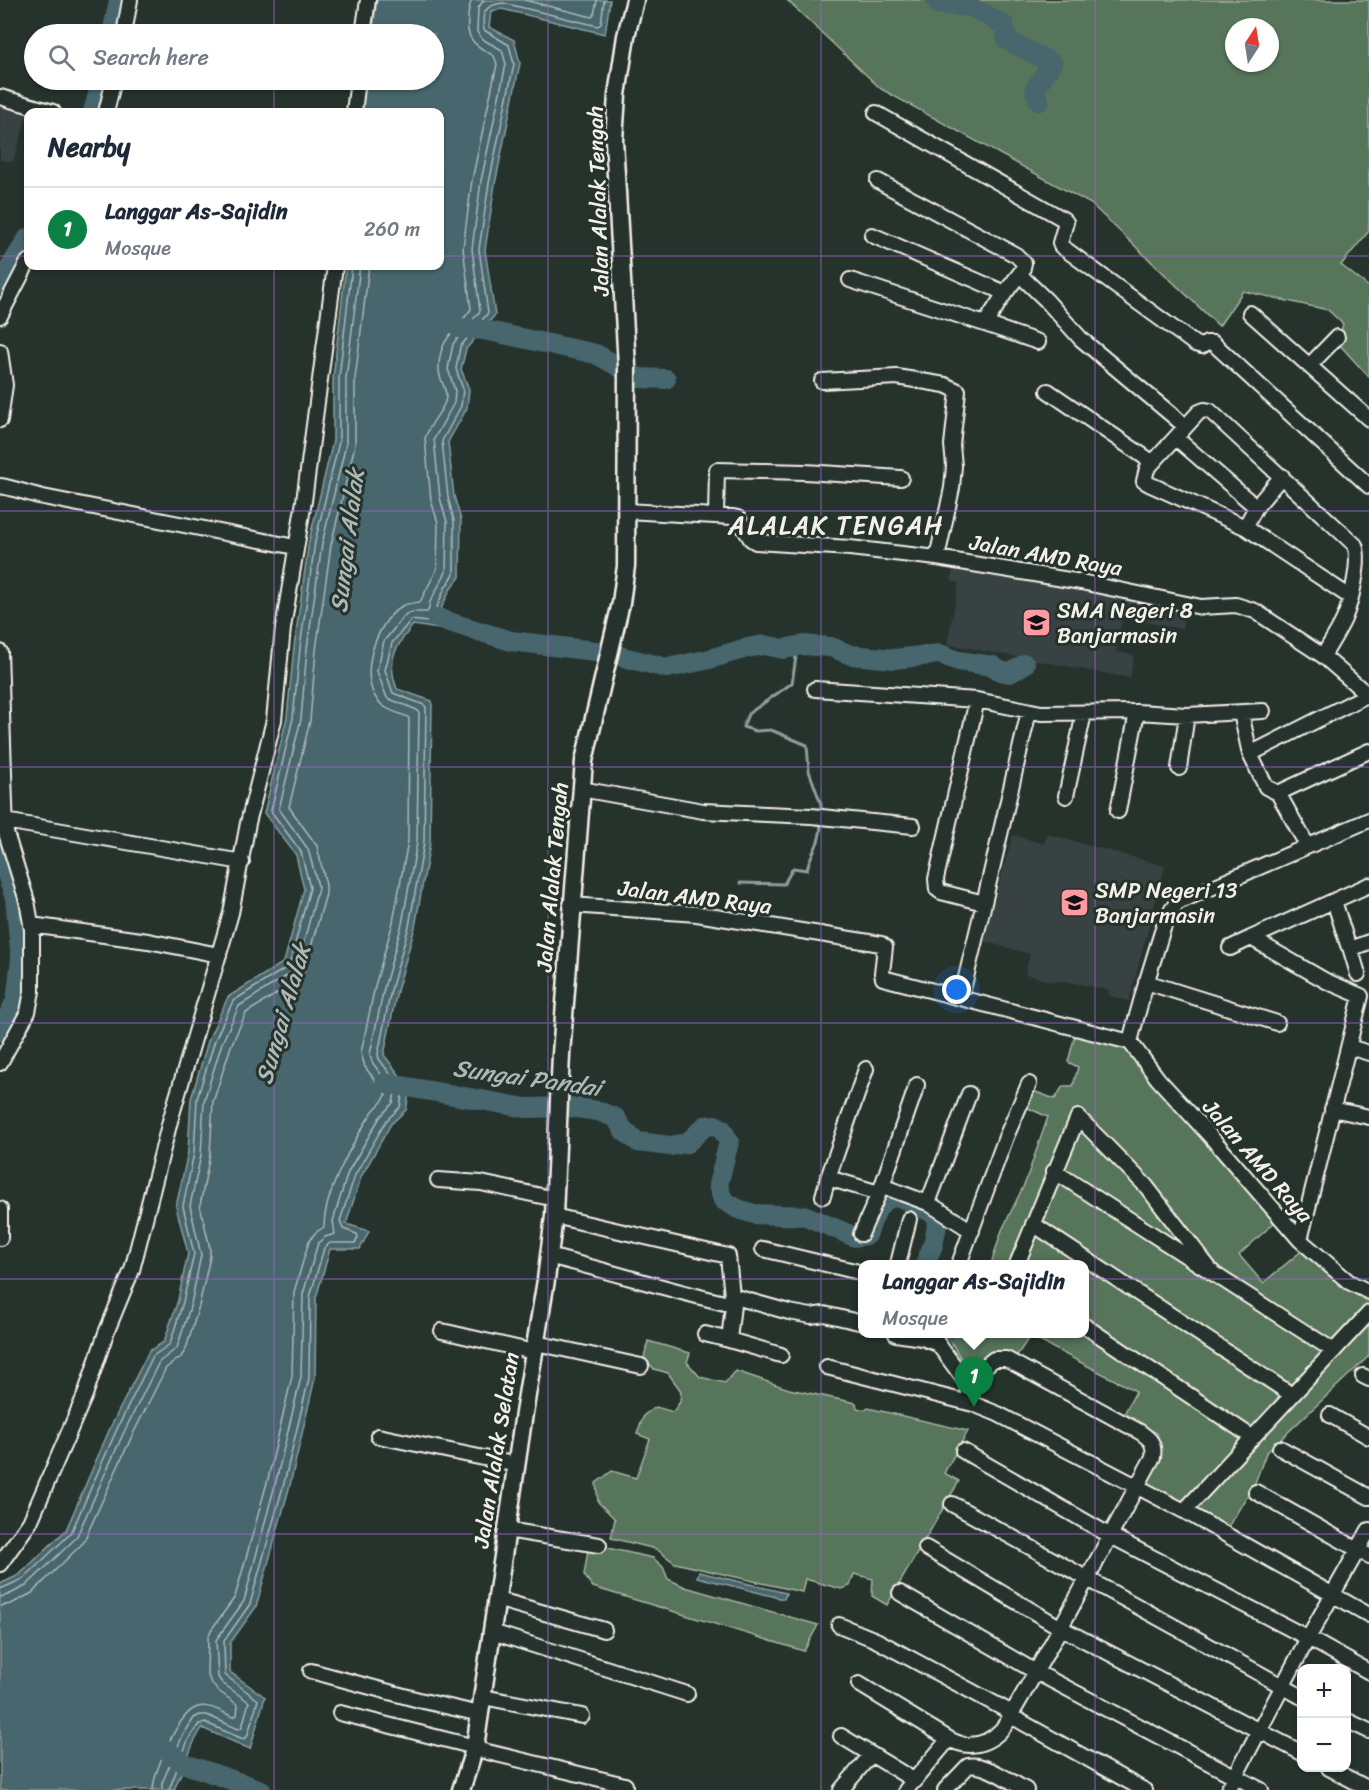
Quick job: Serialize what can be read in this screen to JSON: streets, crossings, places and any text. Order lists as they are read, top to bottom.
{
  "streets": {
    "street": ["Jalan Alalak Tengah", "Jalan AMD Raya", "Jalan Alalak Selatan"]
  },
  "crossings": [
    ["Jalan Alalak Tengah", "Jalan AMD Raya"],
    ["Jalan Alalak Tengah", "Jalan Alalak Selatan"]
  ],
  "districts": ["ALALAK TENGAH"],
  "water": ["Sungai Alalak", "Sungai Pandai"],
  "places": {
    "school or university": ["SMA Negeri 8 Banjarmasin", "SMP Negeri 13 Banjarmasin"]
  },
  "north": "top",
  "page": {
    "search": "Search here",
    "heading": "Nearby",
    "list": [
      {
        "mark": "1",
        "name": "Langgar As-Sajidin",
        "note": "Mosque",
        "value": "260 m"
      }
    ],
    "popup": ["Langgar As-Sajidin", "Mosque"],
    "pins": "1",
    "map_buttons": ["+", "−"]
  }
}
